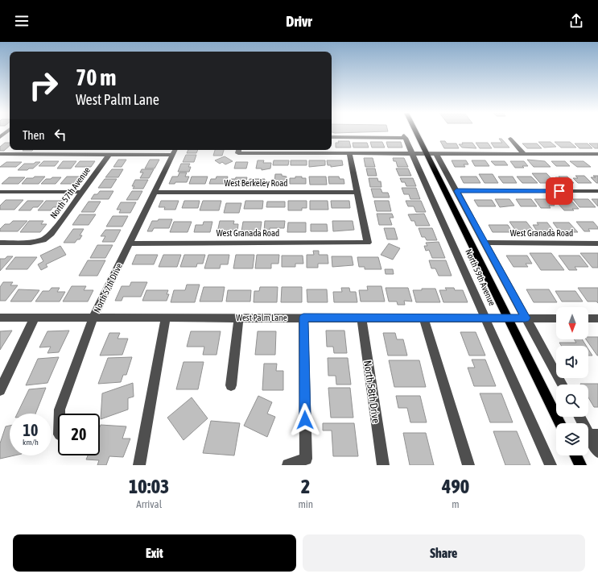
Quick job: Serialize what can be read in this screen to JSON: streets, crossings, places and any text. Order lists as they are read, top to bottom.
{
  "streets": {
    "main road": ["North 59th Avenue"],
    "street": [
      "West Berkeley Road",
      "North 57th Avenue",
      "West Granada Road",
      "North 57th Drive",
      "West Palm Lane",
      "North 58th Drive"
    ]
  },
  "crossings": [
    ["West Berkeley Road", "West Granada Road"],
    ["West Berkeley Road", "North 57th Drive"],
    ["West Granada Road", "North 59th Avenue"],
    ["West Granada Road", "North 57th Drive"],
    ["North 59th Avenue", "West Palm Lane"],
    ["North 57th Drive", "West Palm Lane"],
    ["West Palm Lane", "North 58th Drive"]
  ],
  "north": "bottom",
  "page": {
    "header": "Drivr",
    "turn": ["70 m", "West Palm Lane"],
    "then": "Then",
    "speed": "10 km/h",
    "limit": "20",
    "eta": [
      "10:03",
      "Arrival",
      "2",
      "min",
      "490",
      "m"
    ],
    "buttons": ["Exit", "Share"]
  }
}
